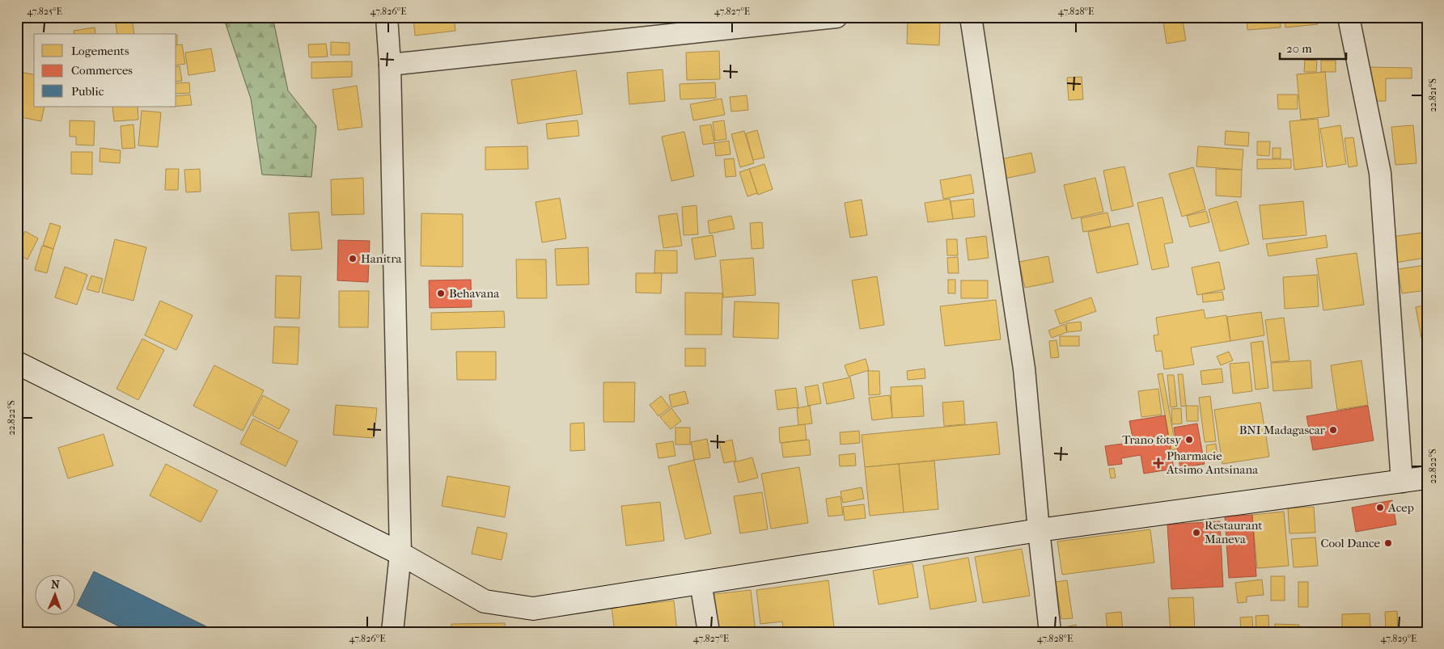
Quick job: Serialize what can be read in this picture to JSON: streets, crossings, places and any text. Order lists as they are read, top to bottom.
{
  "places": {
    "other": [
      "Hanitra",
      "Behavana",
      "BNI Madagascar",
      "Trano fotsy",
      "Acep",
      "Restaurant Maneva",
      "Cool Dance"
    ],
    "health": ["Pharmacie Atsimo Antsinana"]
  },
  "legend": ["Logements", "Commerces", "Public"],
  "scale_bar": "20 m",
  "north": "top",
  "coordinates": [
    "47.825°E",
    "47.826°E",
    "47.827°E",
    "47.828°E",
    "22.821°S",
    "22.822°S",
    "47.829°E"
  ]
}
